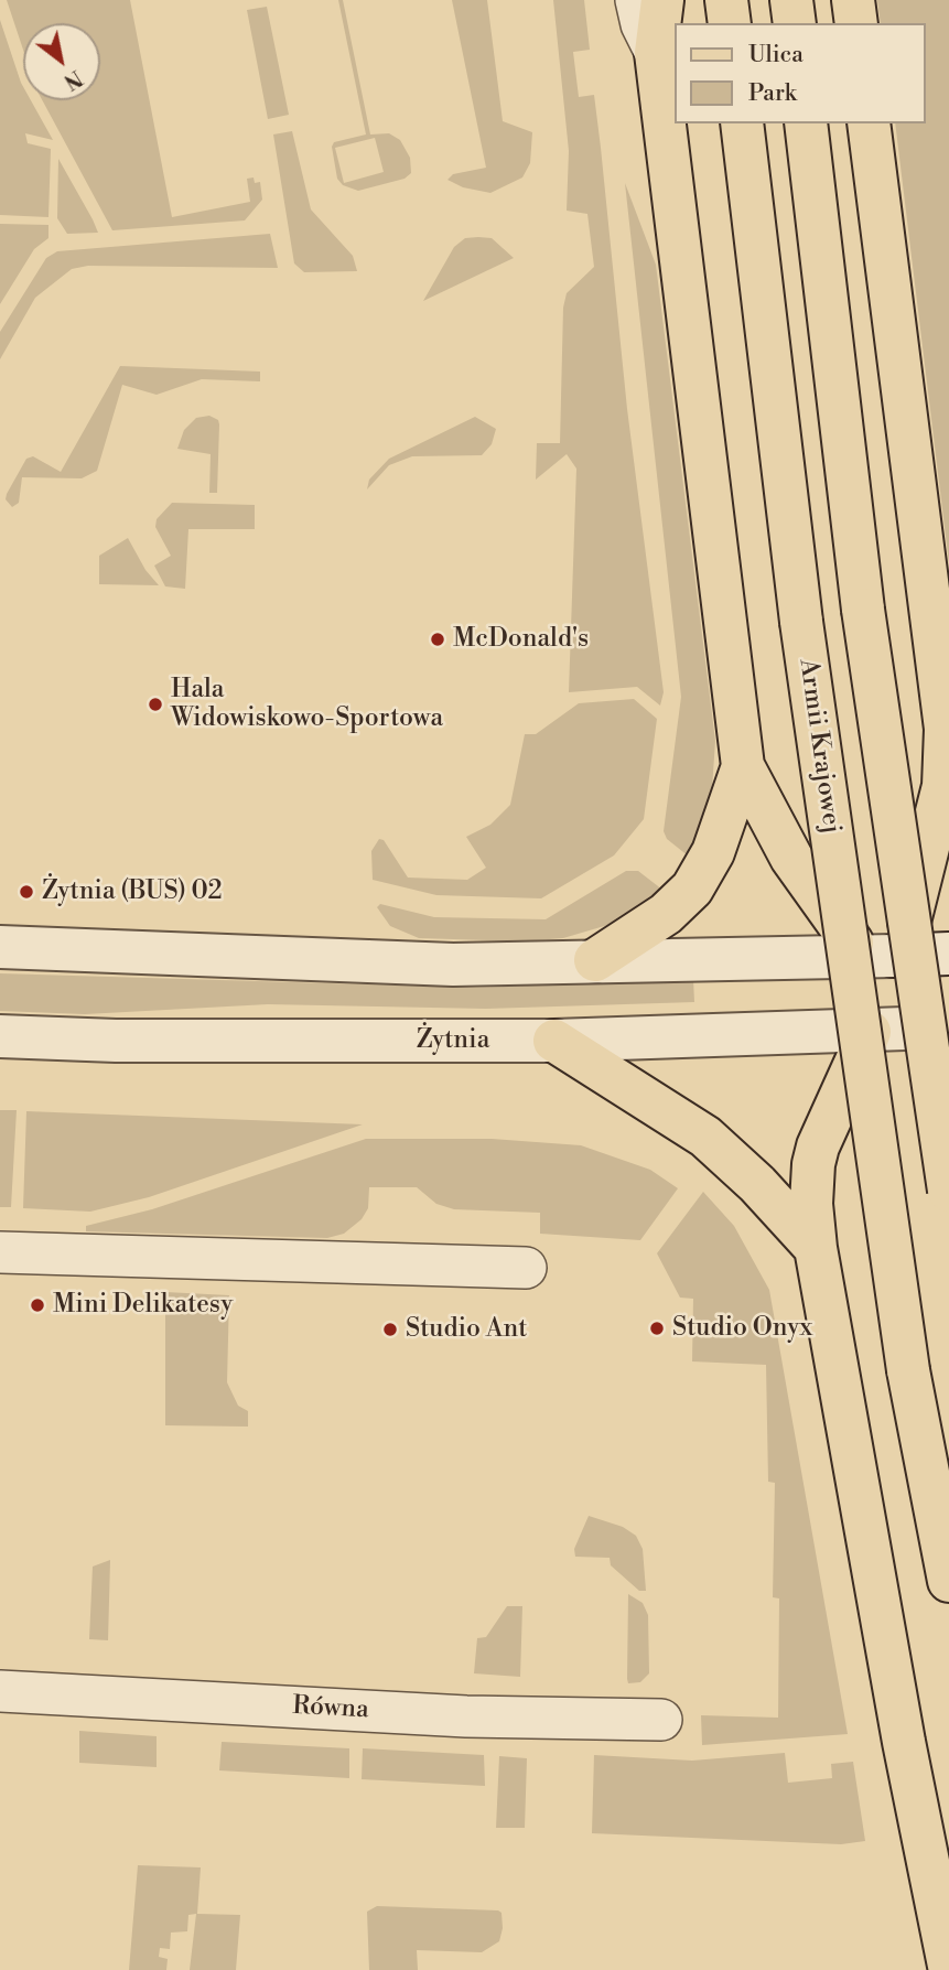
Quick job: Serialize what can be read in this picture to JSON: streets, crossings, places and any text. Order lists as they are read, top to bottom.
{
  "streets": {
    "main road": ["Armii Krajowej"],
    "street": ["Żytnia", "Równa"]
  },
  "places": [
    "McDonald's",
    "Hala Widowiskowo-Sportowa",
    "Żytnia (BUS) 02",
    "Mini Delikatesy",
    "Studio Onyx",
    "Studio Ant"
  ],
  "legend": ["Ulica", "Park"],
  "north": "bottom right"
}
